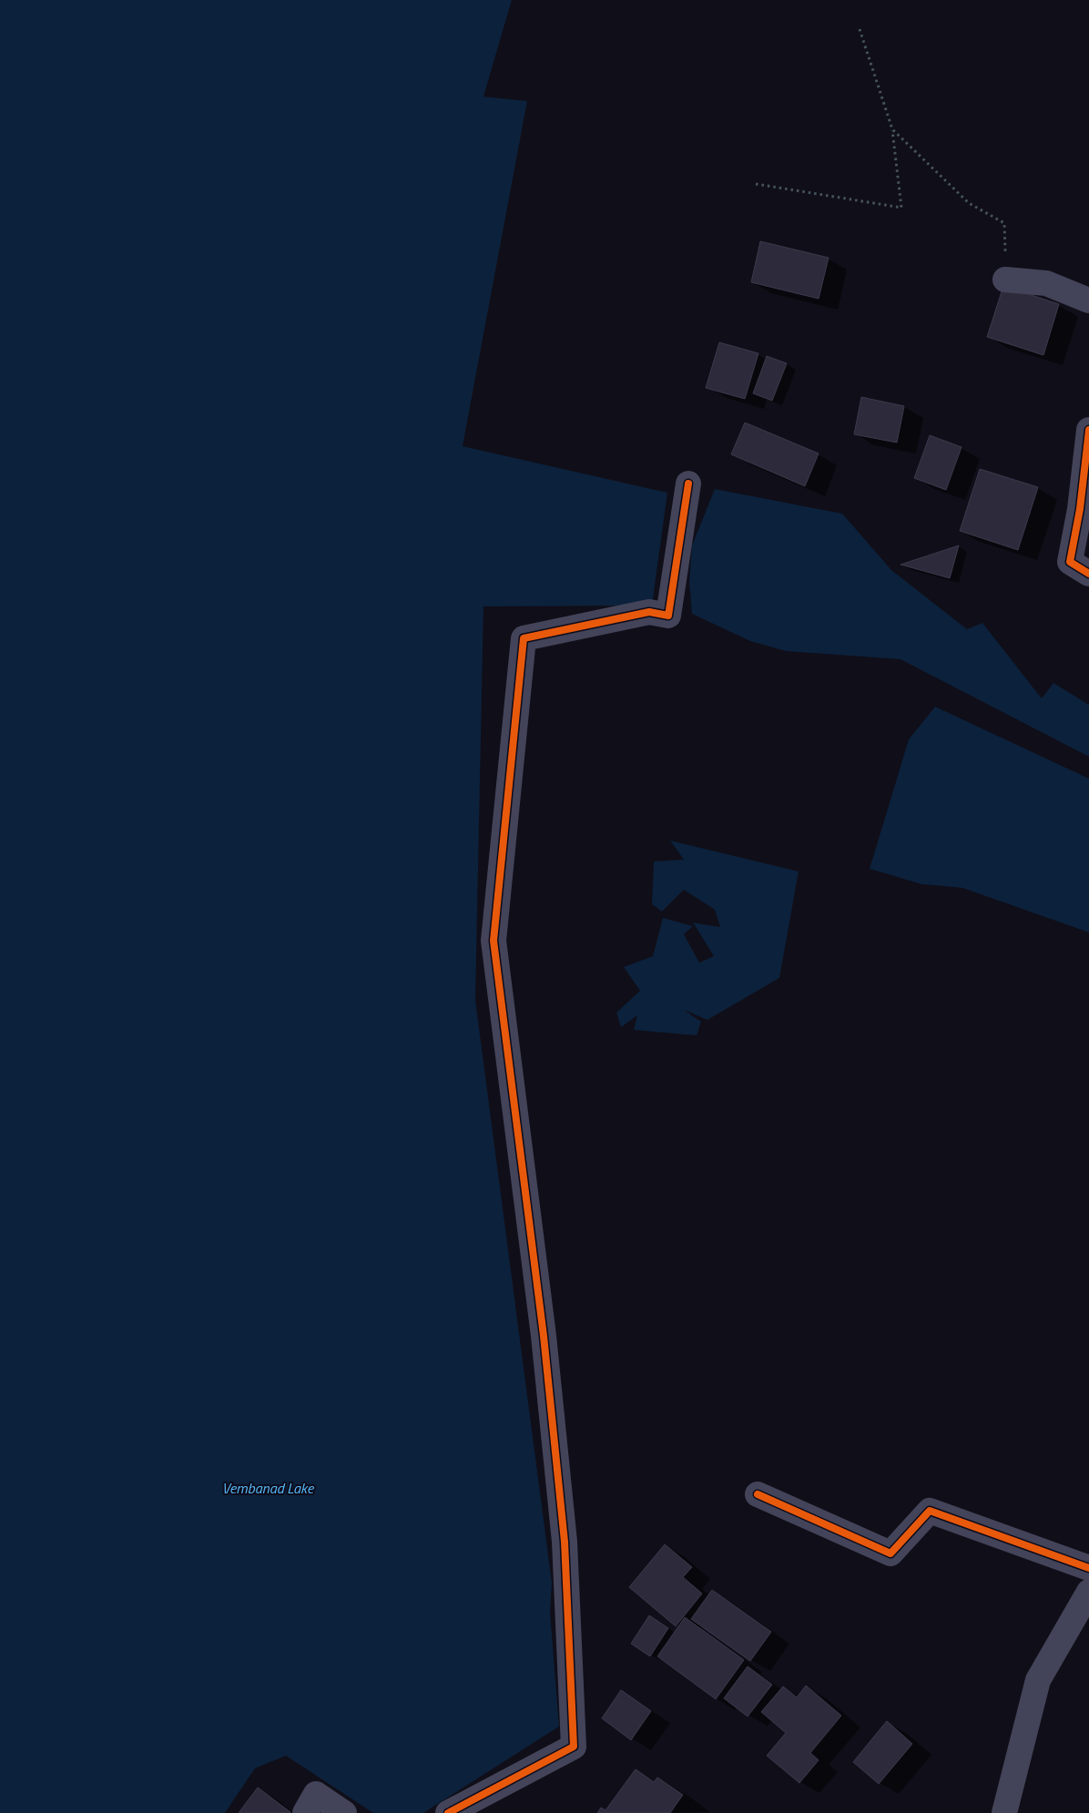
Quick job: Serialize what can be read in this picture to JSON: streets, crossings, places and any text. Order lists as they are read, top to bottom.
{
  "water": ["Vembanad Lake"]
}
